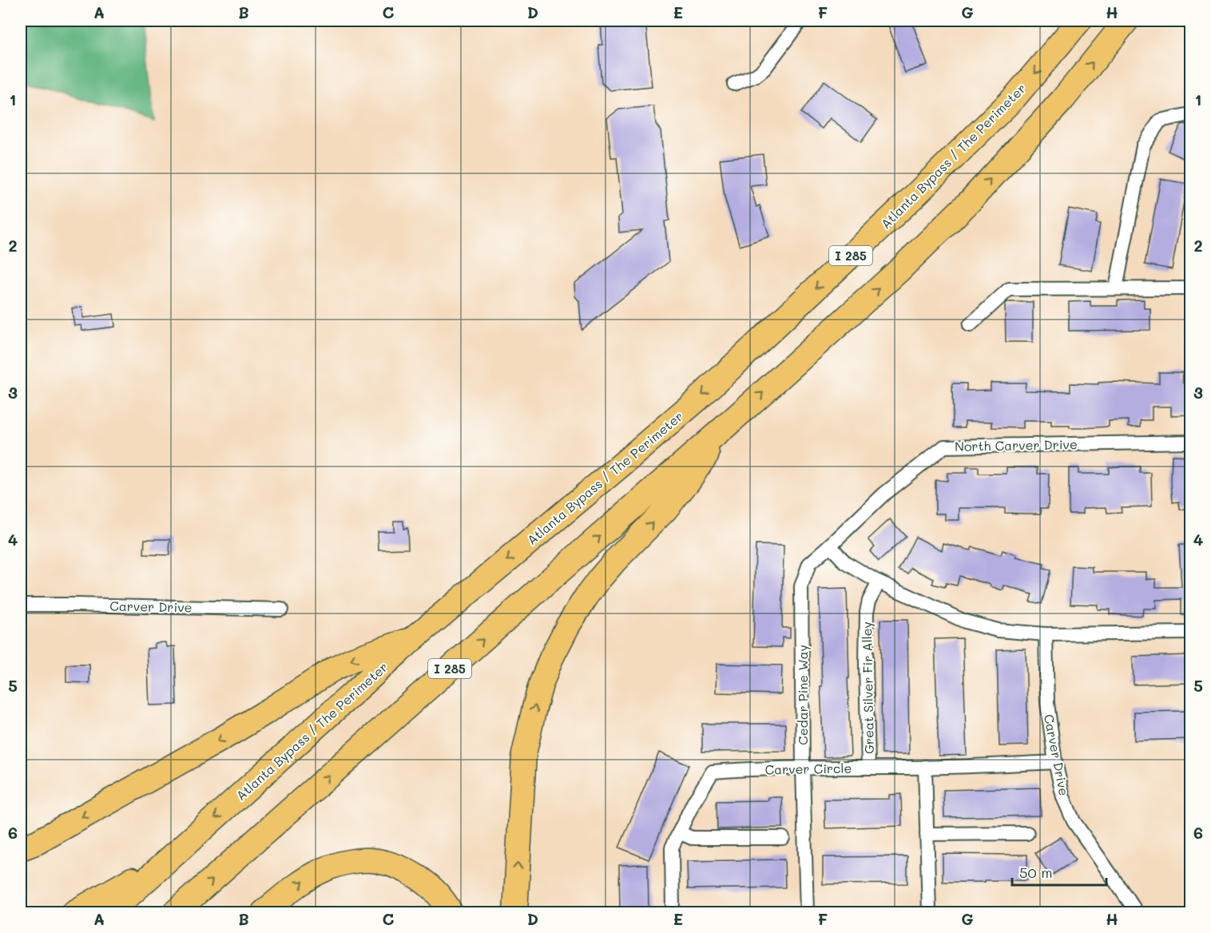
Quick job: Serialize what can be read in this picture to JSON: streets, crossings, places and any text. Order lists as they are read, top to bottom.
{
  "streets": {
    "highway": ["Atlanta Bypass / The Perimeter", "I 285"],
    "street": [
      "North Carver Drive",
      "Carver Drive",
      "Great Silver Fir Alley",
      "Cedar Pine Way",
      "Carver Circle"
    ]
  },
  "crossings": [
    ["North Carver Drive", "Cedar Pine Way"],
    ["Carver Drive", "Carver Circle"],
    ["Great Silver Fir Alley", "Carver Circle"],
    ["Cedar Pine Way", "Carver Circle"]
  ],
  "scale_bar": "50 m",
  "grid": {
    "columns": [
      "A",
      "B",
      "C",
      "D",
      "E",
      "F",
      "G",
      "H"
    ],
    "rows": [
      "1",
      "2",
      "3",
      "4",
      "5",
      "6"
    ]
  }
}
